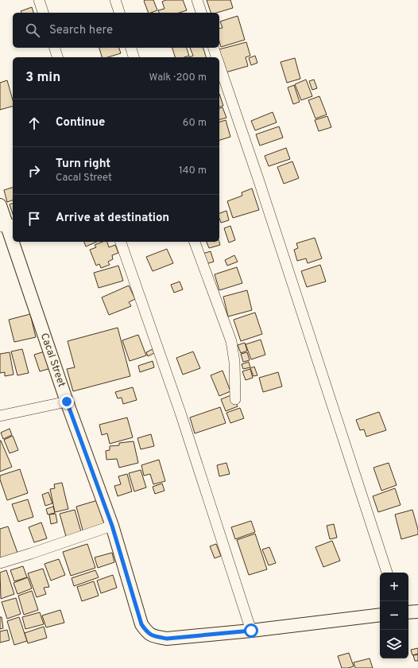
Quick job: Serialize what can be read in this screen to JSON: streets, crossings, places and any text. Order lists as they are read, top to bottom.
{
  "streets": {
    "street": ["Cacal Street"]
  },
  "page": {
    "search": "Search here",
    "heading": ["3 min", "Walk · 200 m"],
    "list": [
      ["Continue", "60 m"],
      ["Turn right", "Cacal Street", "140 m"],
      "Arrive at destination"
    ],
    "map_buttons": ["+", "−"]
  }
}
